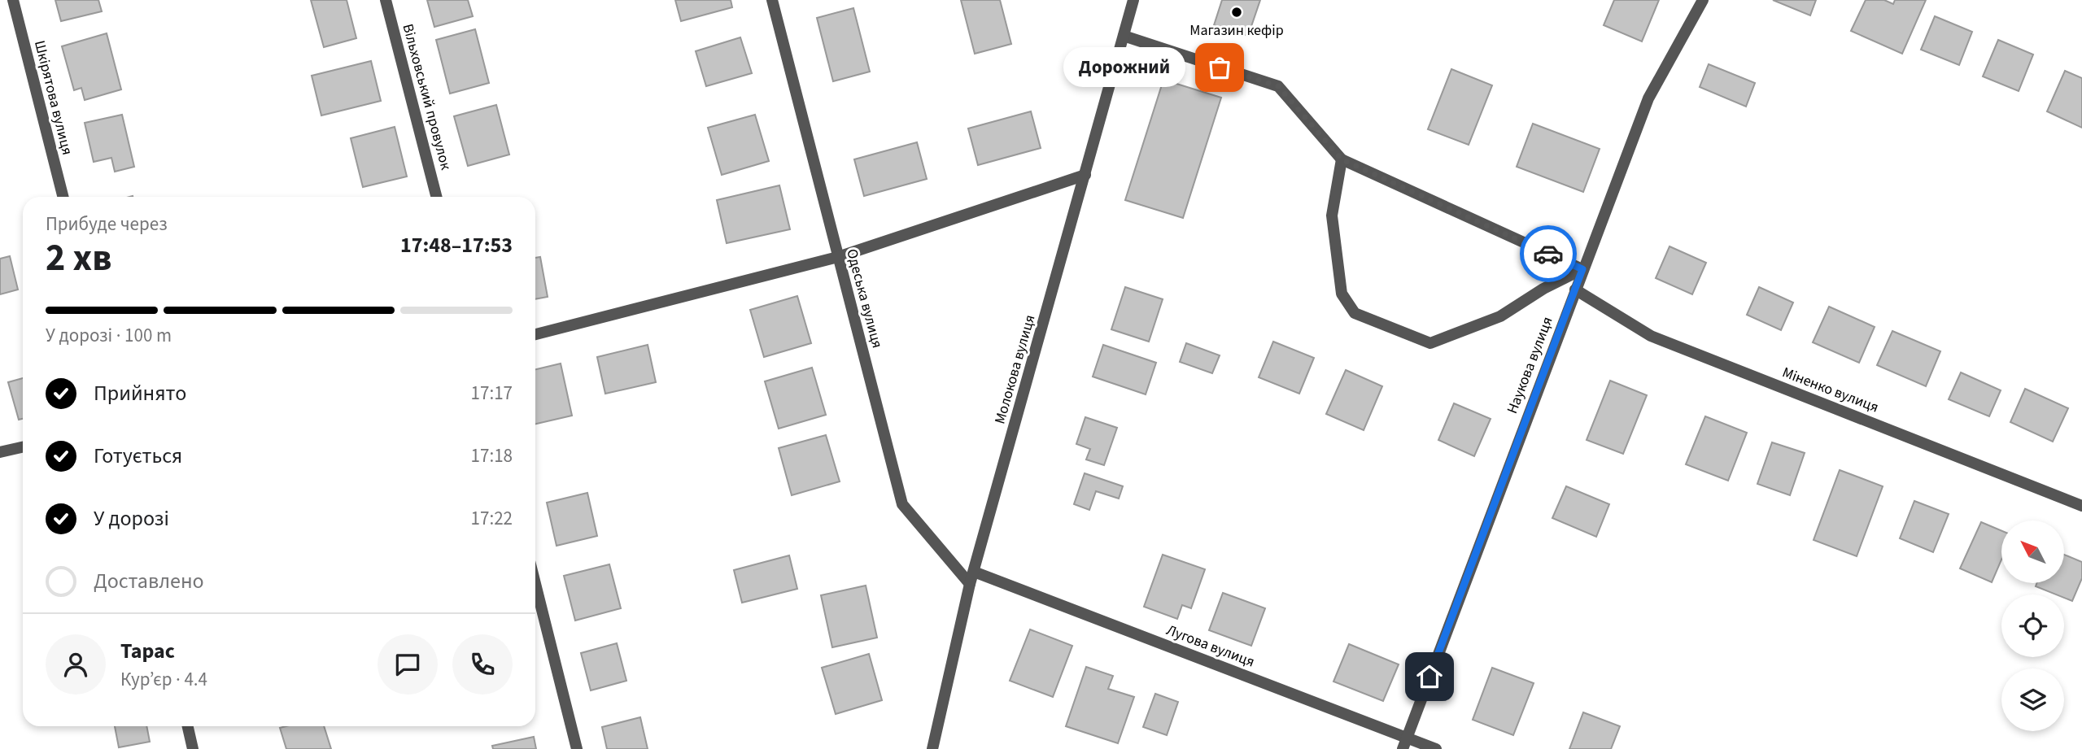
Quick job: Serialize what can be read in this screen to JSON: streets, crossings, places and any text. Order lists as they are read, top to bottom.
{
  "streets": {
    "street": [
      "Вільховський провулок",
      "Шкірятова вулиця",
      "Одеська вулиця",
      "Наукова вулиця",
      "Молокова вулиця",
      "Міненко вулиця",
      "Лугова вулиця"
    ]
  },
  "crossings": [
    ["Одеська вулиця", "Молокова вулиця"],
    ["Наукова вулиця", "Міненко вулиця"],
    ["Наукова вулиця", "Лугова вулиця"],
    ["Молокова вулиця", "Лугова вулиця"]
  ],
  "places": ["Магазин кефір", "Дорожний"],
  "north": "top left",
  "page": {
    "bubble": "Дорожний",
    "heading": ["2 хв", "Прибуде через", "17:48–17:53"],
    "panel": ["Тарас", "Кур’єр · 4.4"],
    "bar": "У дорозі · 100 m",
    "list": [
      ["Прийнято", "17:17"],
      ["Готується", "17:18"],
      ["У дорозі", "17:22"],
      "Доставлено"
    ]
  }
}
